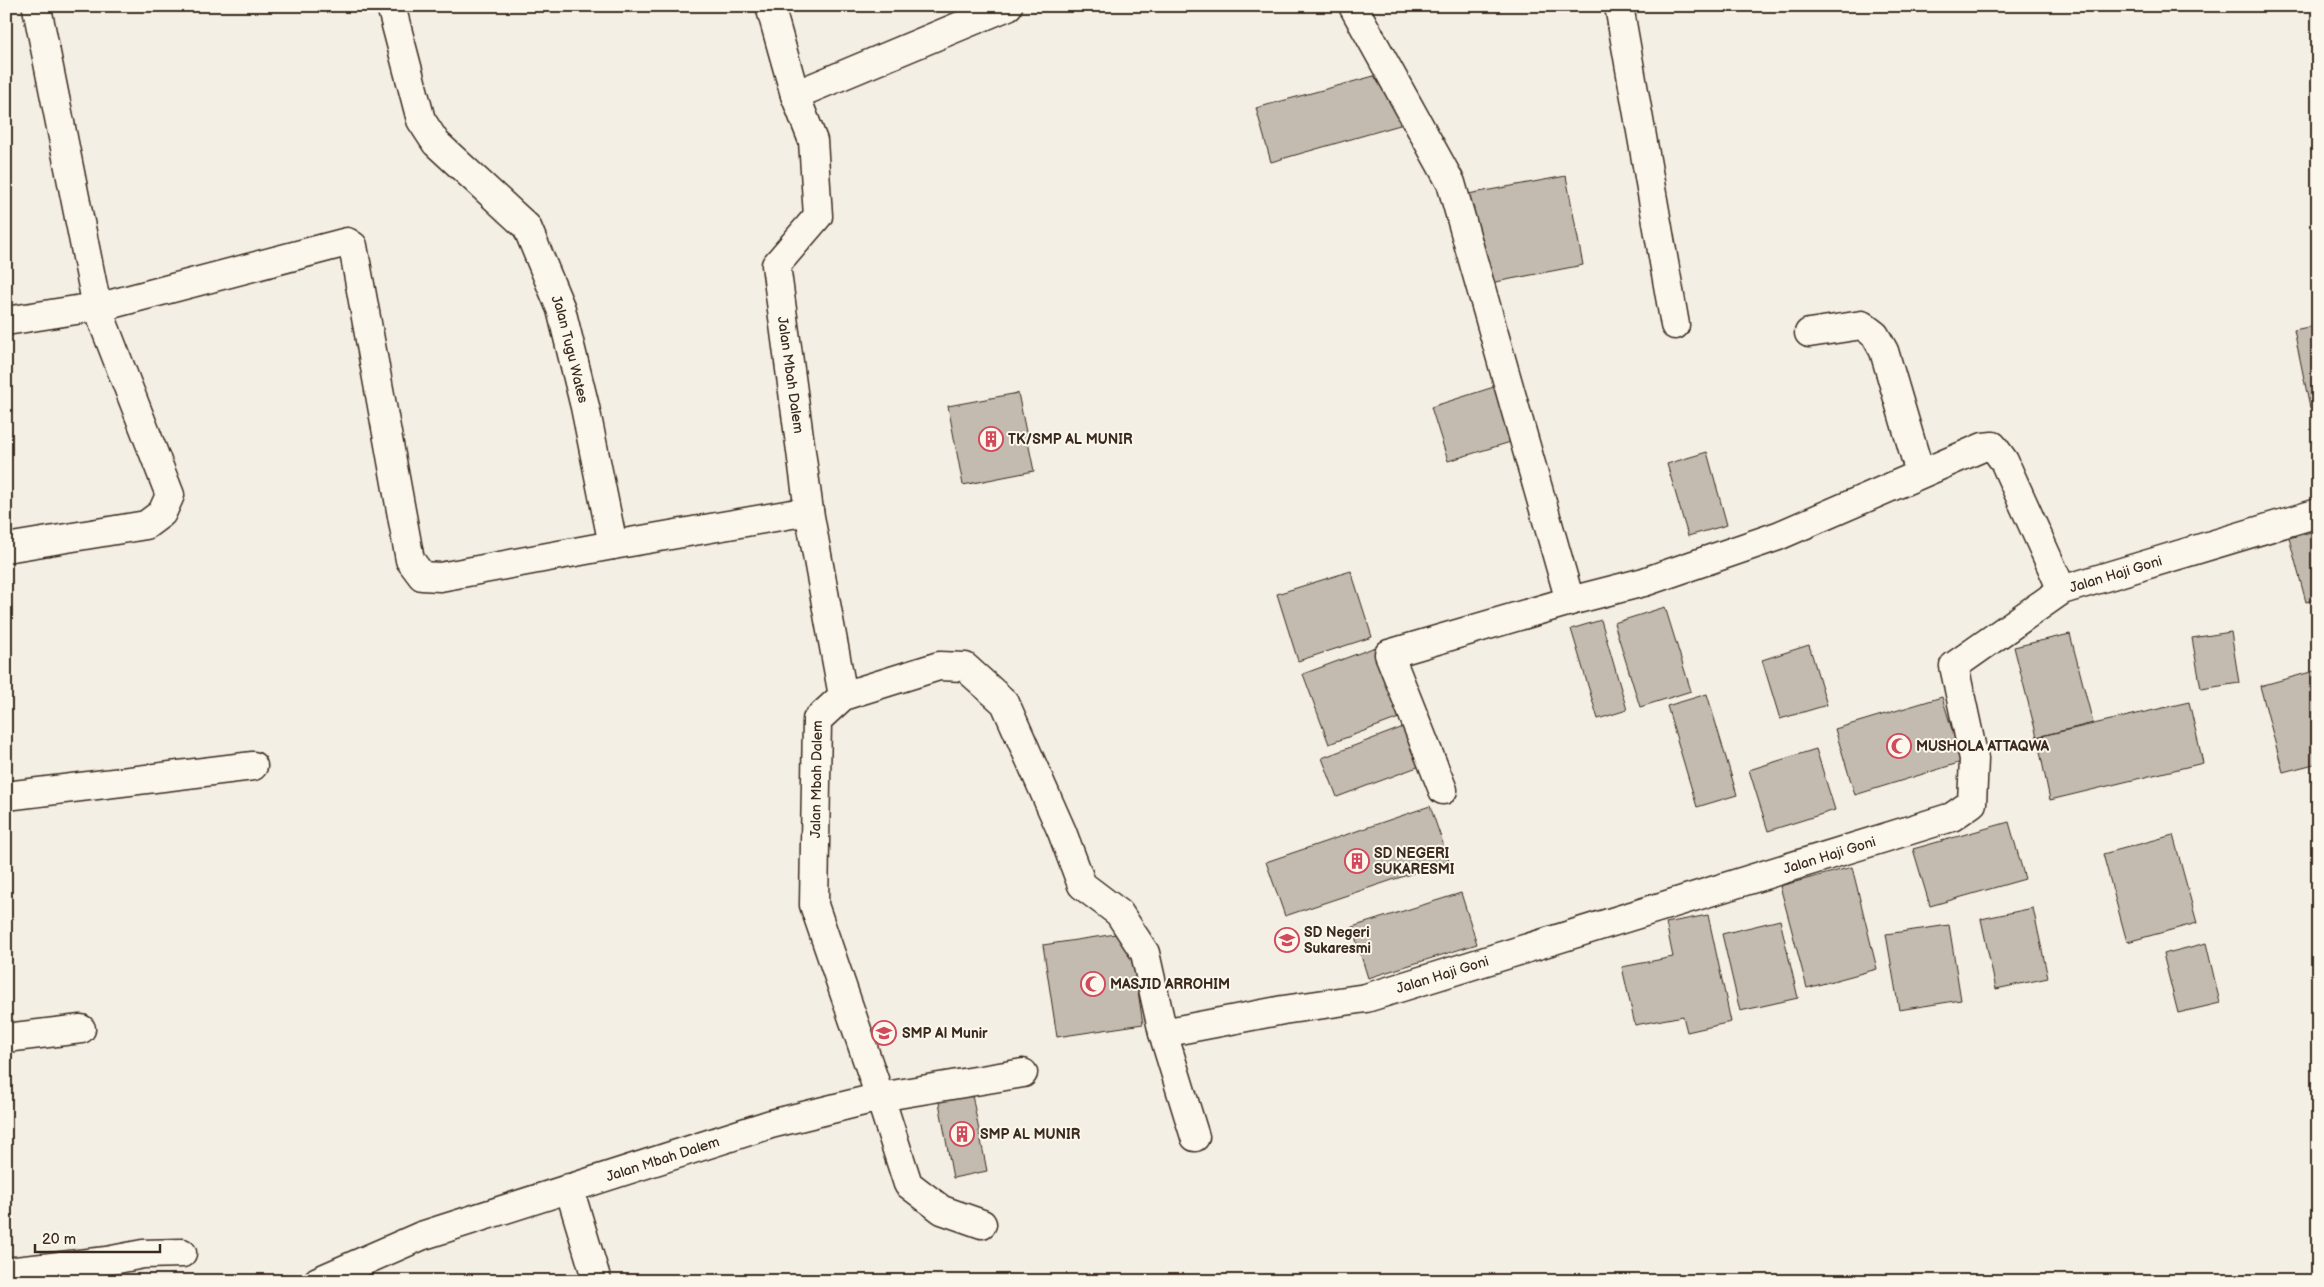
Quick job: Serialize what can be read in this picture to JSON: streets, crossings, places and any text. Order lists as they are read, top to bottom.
{
  "streets": {
    "street": ["Jalan Tugu Wates", "Jalan Mbah Dalem", "Jalan Haji Goni"]
  },
  "places": {
    "building": ["TK/SMP AL MUNIR", "SD NEGERI SUKARESMI", "SMP AL MUNIR"],
    "mosque": ["MUSHOLA ATTAQWA", "MASJID ARROHIM"],
    "school or university": ["SD Negeri Sukaresmi", "SMP Al Munir"]
  },
  "scale_bar": "20 m"
}
